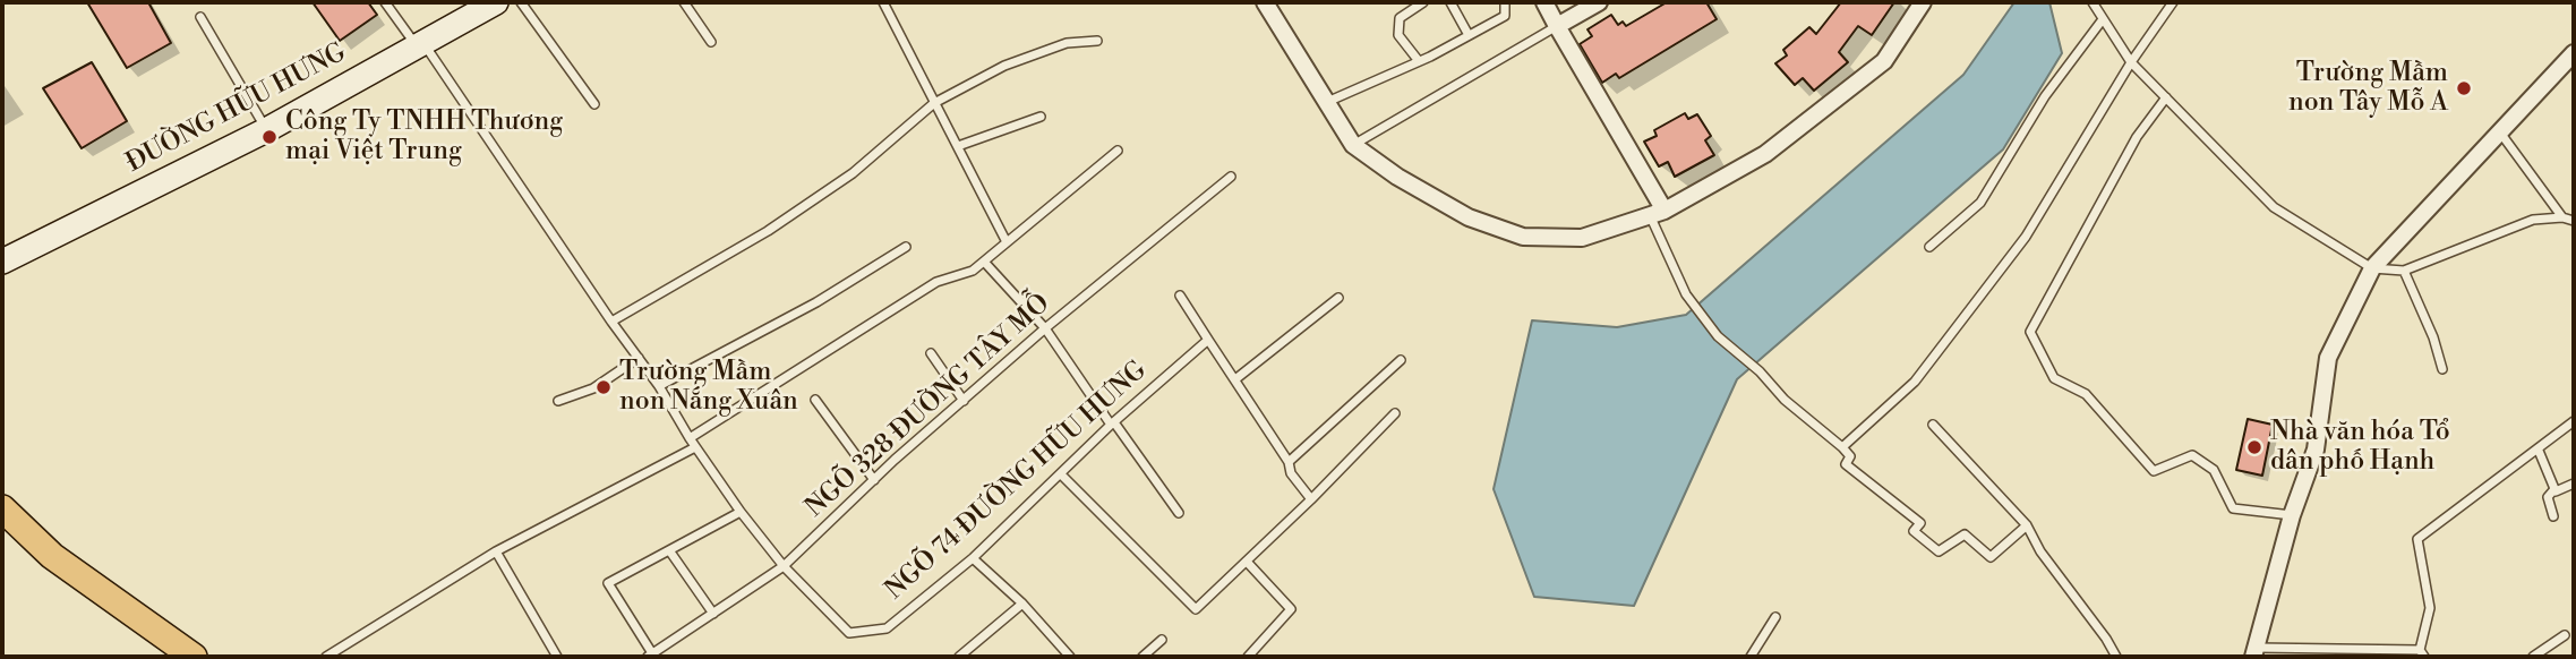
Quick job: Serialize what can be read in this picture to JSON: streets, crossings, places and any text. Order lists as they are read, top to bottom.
{
  "streets": {
    "main road": ["ĐƯỜNG HỮU HƯNG"],
    "lane": ["NGÕ 328 ĐƯỜNG TÂY MỖ", "NGÕ 74 ĐƯỜNG HỮU HƯNG"]
  },
  "crossings": [
    ["ĐƯỜNG HỮU HƯNG", "NGÕ 74 ĐƯỜNG HỮU HƯNG"],
    ["NGÕ 328 ĐƯỜNG TÂY MỖ", "NGÕ 74 ĐƯỜNG HỮU HƯNG"]
  ],
  "places": [
    "Trường Mầm non Tây Mỗ A",
    "Công Ty TNHH Thương mại Việt Trung",
    "Trường Mầm non Nắng Xuân",
    "Nhà văn hóa Tổ dân phố Hạnh"
  ]
}
